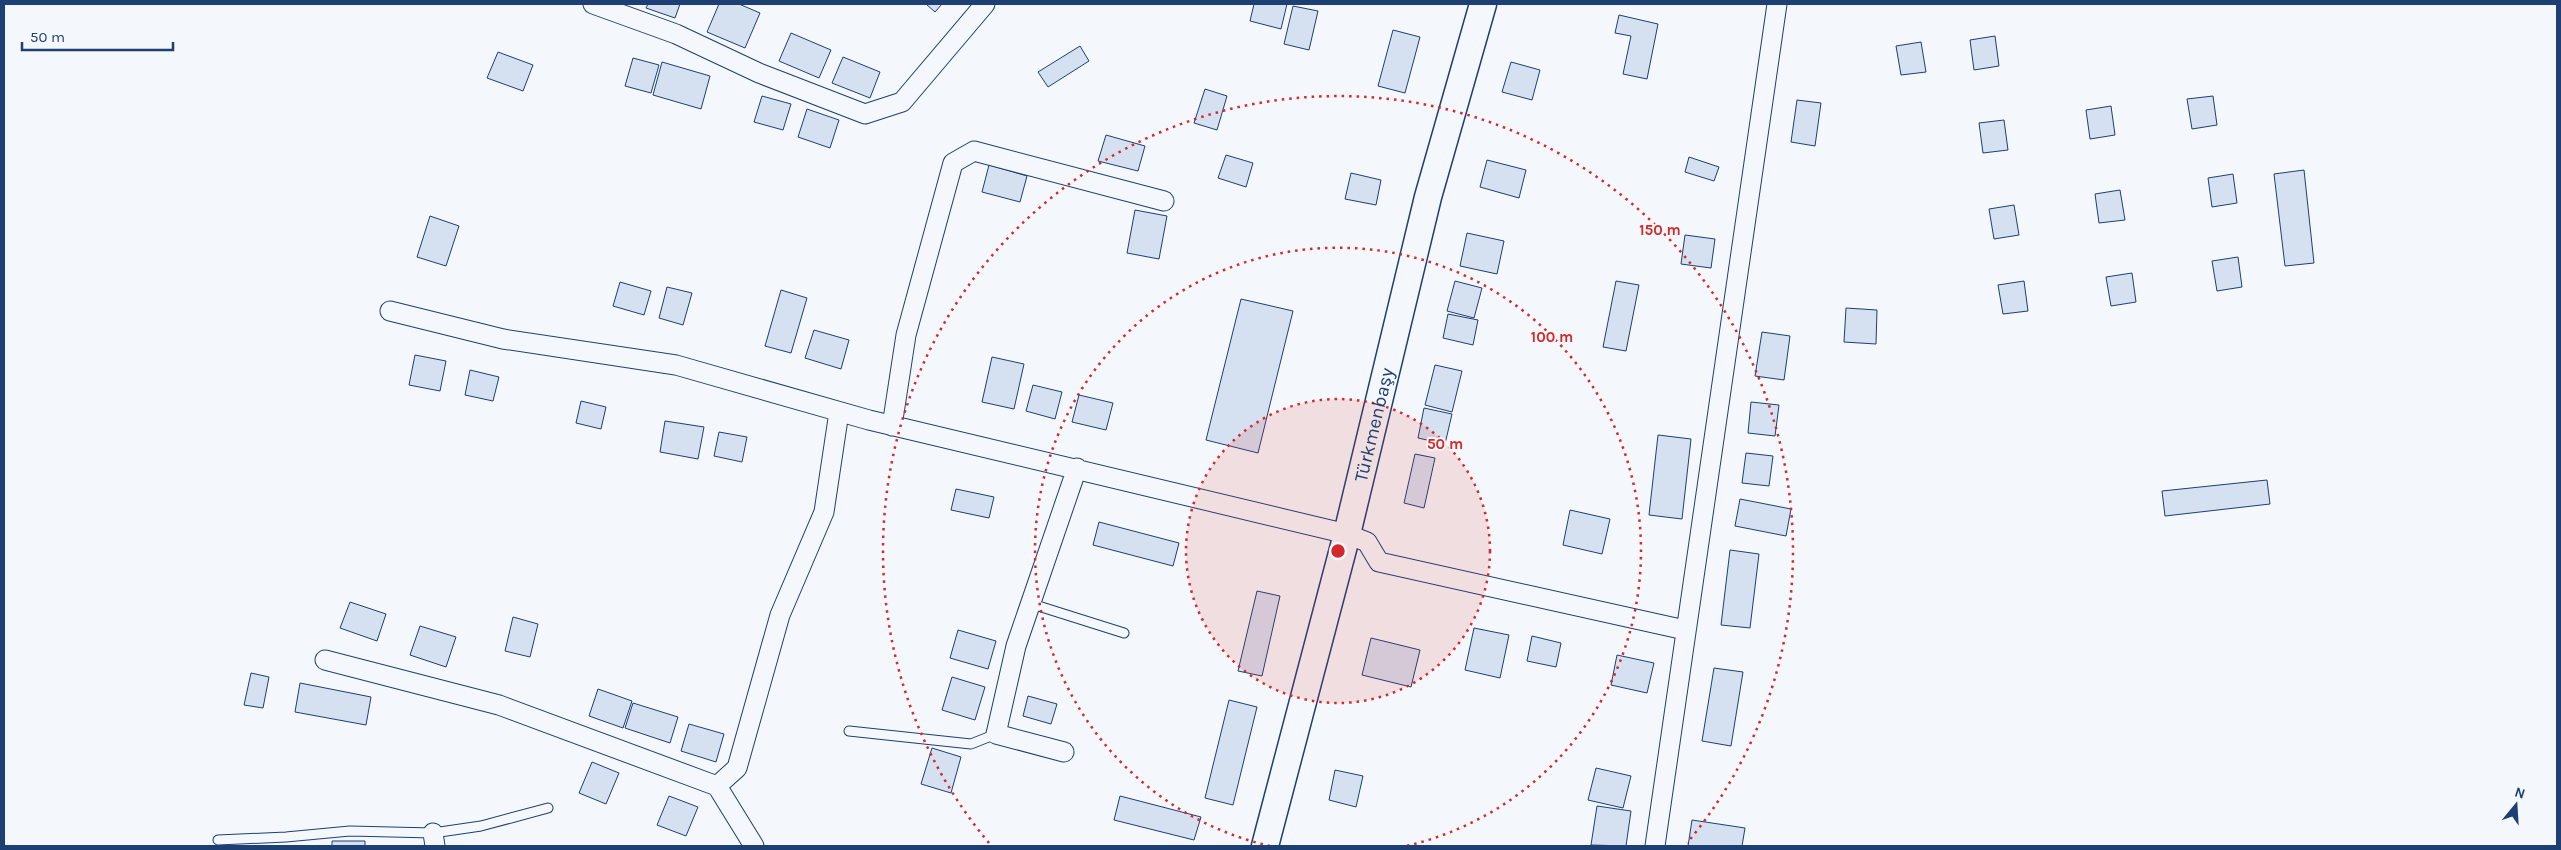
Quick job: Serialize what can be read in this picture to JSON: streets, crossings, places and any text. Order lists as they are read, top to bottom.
{
  "streets": {
    "street": ["Türkmenbaşy"]
  },
  "scale_bar": "50 m",
  "north": "top",
  "rings": ["150 m", "100 m", "50 m"]
}
